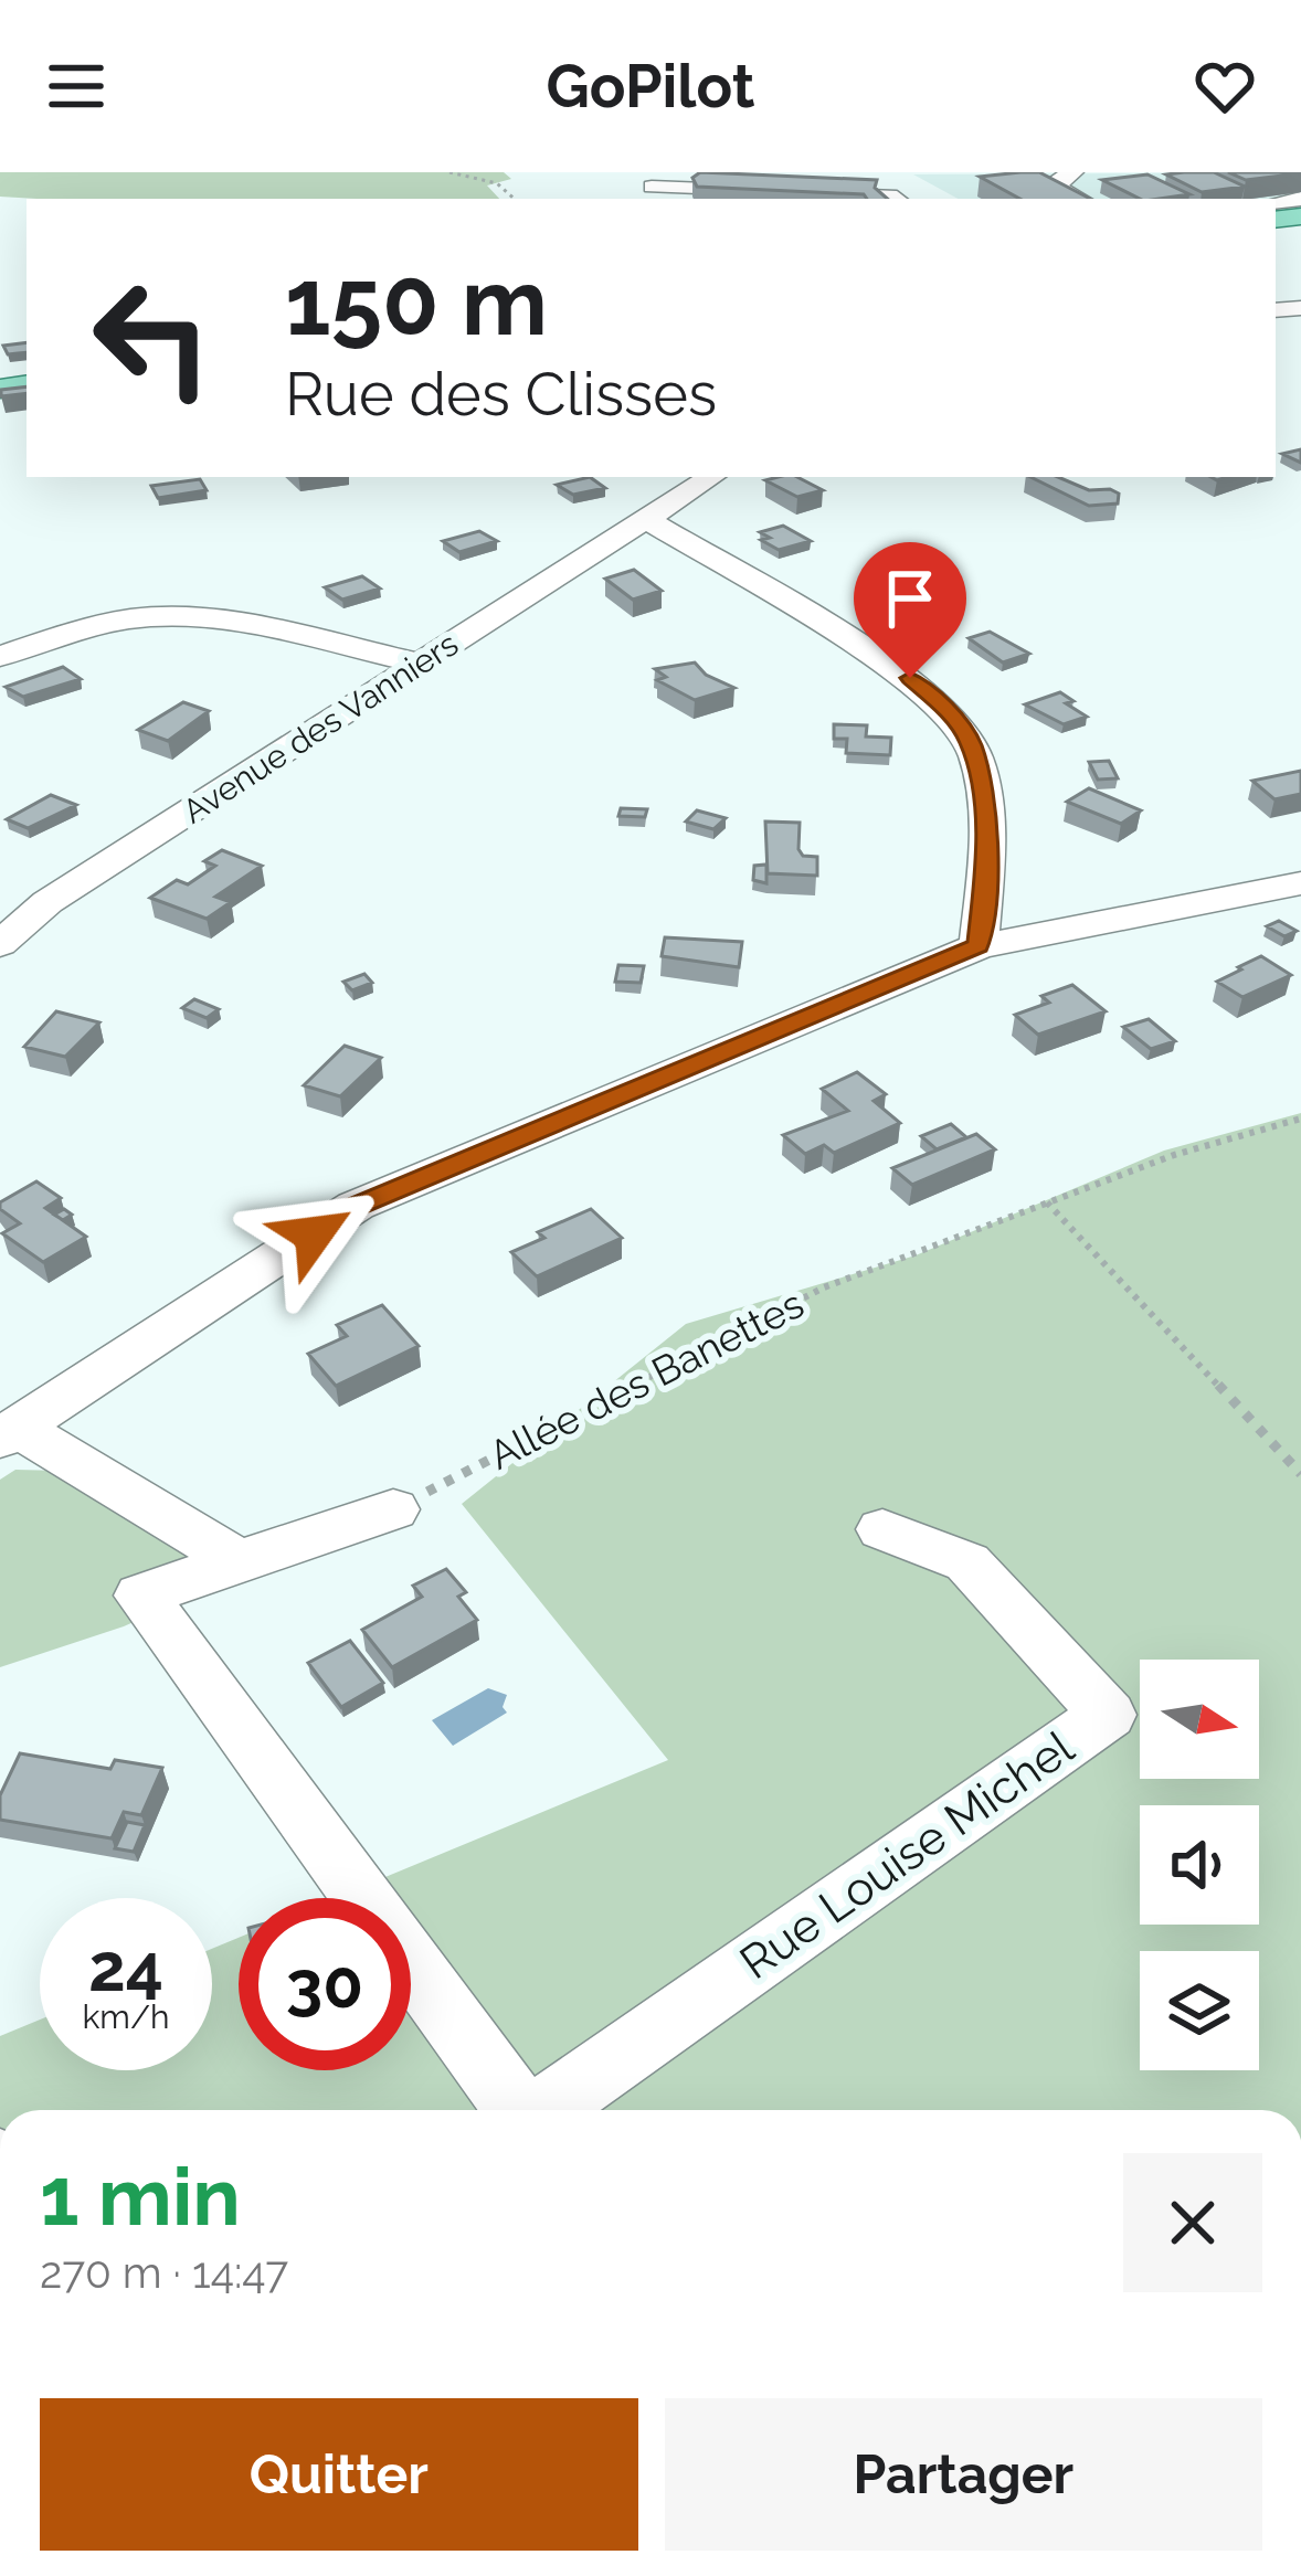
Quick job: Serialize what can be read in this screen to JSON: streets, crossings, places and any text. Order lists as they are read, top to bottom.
{
  "streets": {
    "street": ["Avenue des Vanniers", "Rue Louise Michel"],
    "path": ["Allée des Banettes"]
  },
  "north": "right",
  "page": {
    "header": "GoPilot",
    "turn": ["150 m", "Rue des Clisses"],
    "speed": "24 km/h",
    "limit": "30",
    "heading": ["1 min", "270 m · 14:47"],
    "buttons": ["Quitter", "Partager"]
  }
}
